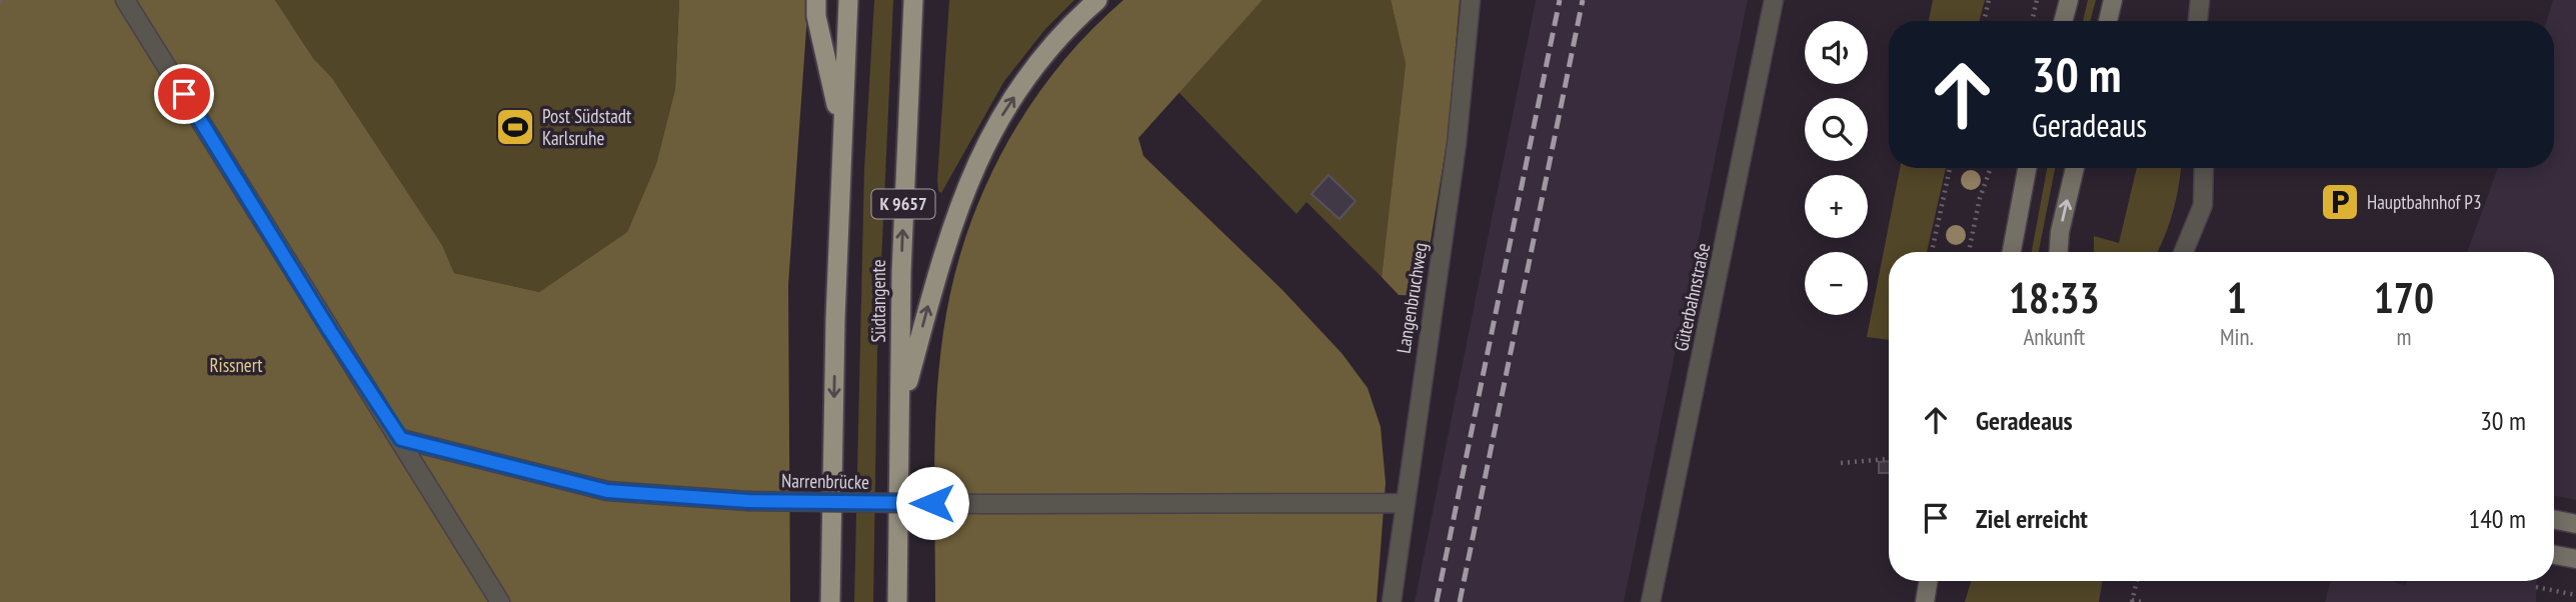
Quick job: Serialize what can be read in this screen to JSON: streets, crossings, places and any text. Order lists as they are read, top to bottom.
{
  "streets": {
    "highway": ["K 9657", "Südtangente"],
    "street": ["Güterbahnstraße", "Langenbruchweg", "Narrenbrücke"]
  },
  "crossings": [
    ["Langenbruchweg", "Narrenbrücke"]
  ],
  "parks": ["Rissnert"],
  "places": {
    "sports": ["Post Südstadt Karlsruhe"],
    "parking": ["Hauptbahnhof P3"]
  },
  "page": {
    "map_buttons": ["+", "−"],
    "turn": ["30 m", "Geradeaus"],
    "eta": [
      "18:33",
      "Ankunft",
      "1",
      "Min.",
      "170",
      "m"
    ],
    "list": [
      {
        "name": "Geradeaus",
        "value": "30 m"
      },
      {
        "name": "Ziel erreicht",
        "value": "140 m"
      }
    ]
  }
}
